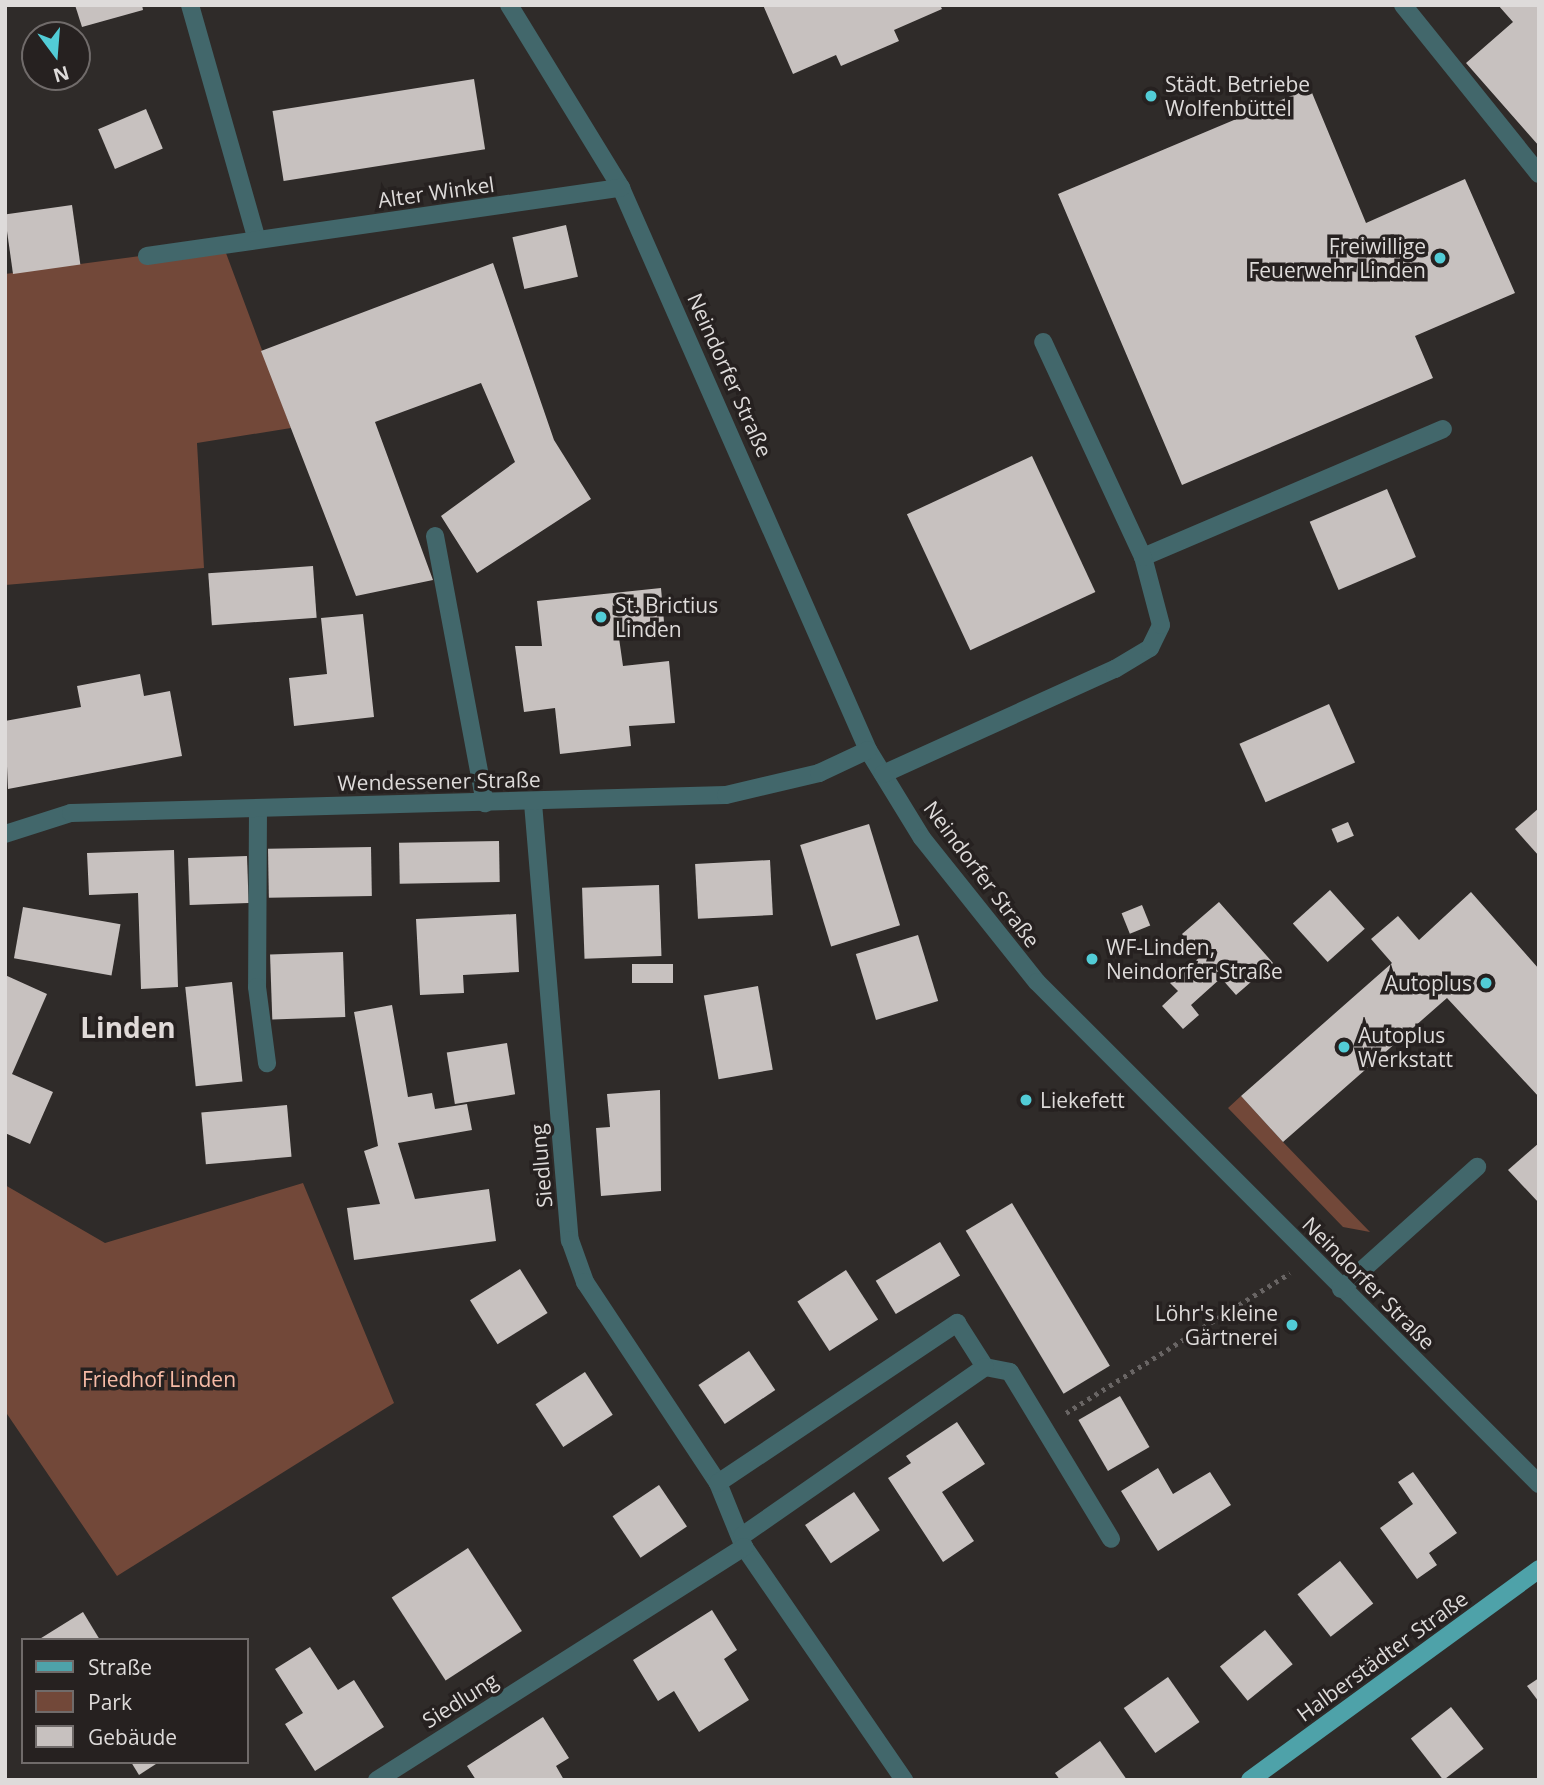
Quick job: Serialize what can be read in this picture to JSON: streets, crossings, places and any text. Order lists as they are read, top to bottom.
{
  "streets": {
    "main road": ["Halberstädter Straße"],
    "street": [
      "Alter Winkel",
      "Neindorfer Straße",
      "Wendessener Straße",
      "Siedlung"
    ]
  },
  "crossings": [
    ["Alter Winkel", "Neindorfer Straße"],
    ["Neindorfer Straße", "Wendessener Straße"],
    ["Wendessener Straße", "Siedlung"]
  ],
  "districts": ["Linden"],
  "parks": ["Friedhof Linden"],
  "places": [
    "Städt. Betriebe Wolfenbüttel",
    "Freiwillige Feuerwehr Linden",
    "St. Brictius Linden",
    "WF-Linden, Neindorfer Straße",
    "Autoplus",
    "Autoplus Werkstatt",
    "Liekefett",
    "Löhr's kleine Gärtnerei"
  ],
  "legend": ["Straße", "Park", "Gebäude"],
  "north": "bottom"
}
